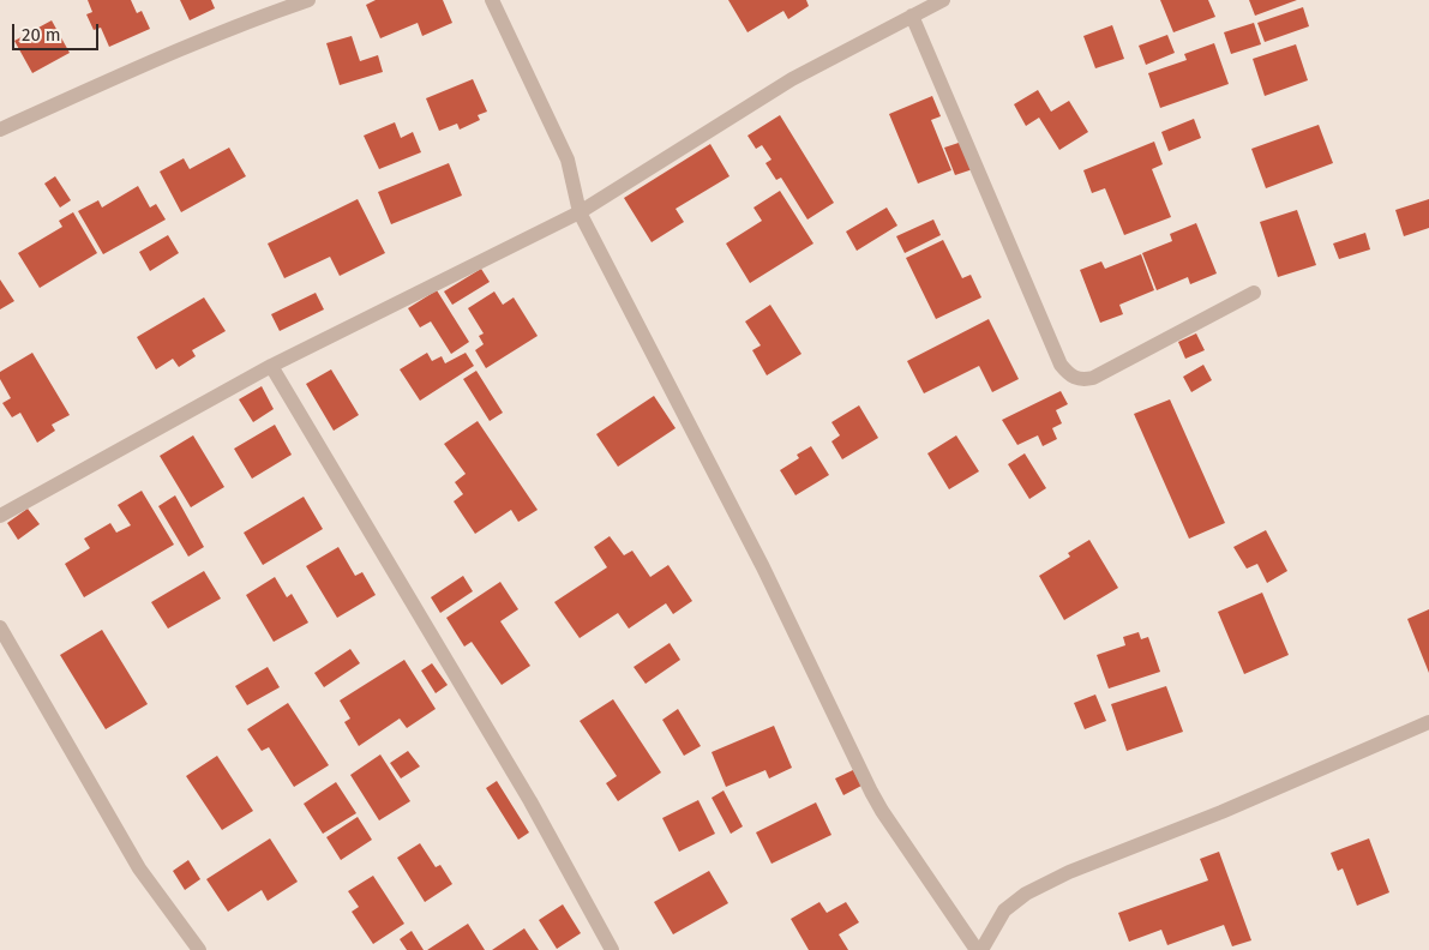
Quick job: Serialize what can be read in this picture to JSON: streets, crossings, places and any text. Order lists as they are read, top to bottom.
{
  "scale_bar": "20 m"
}
